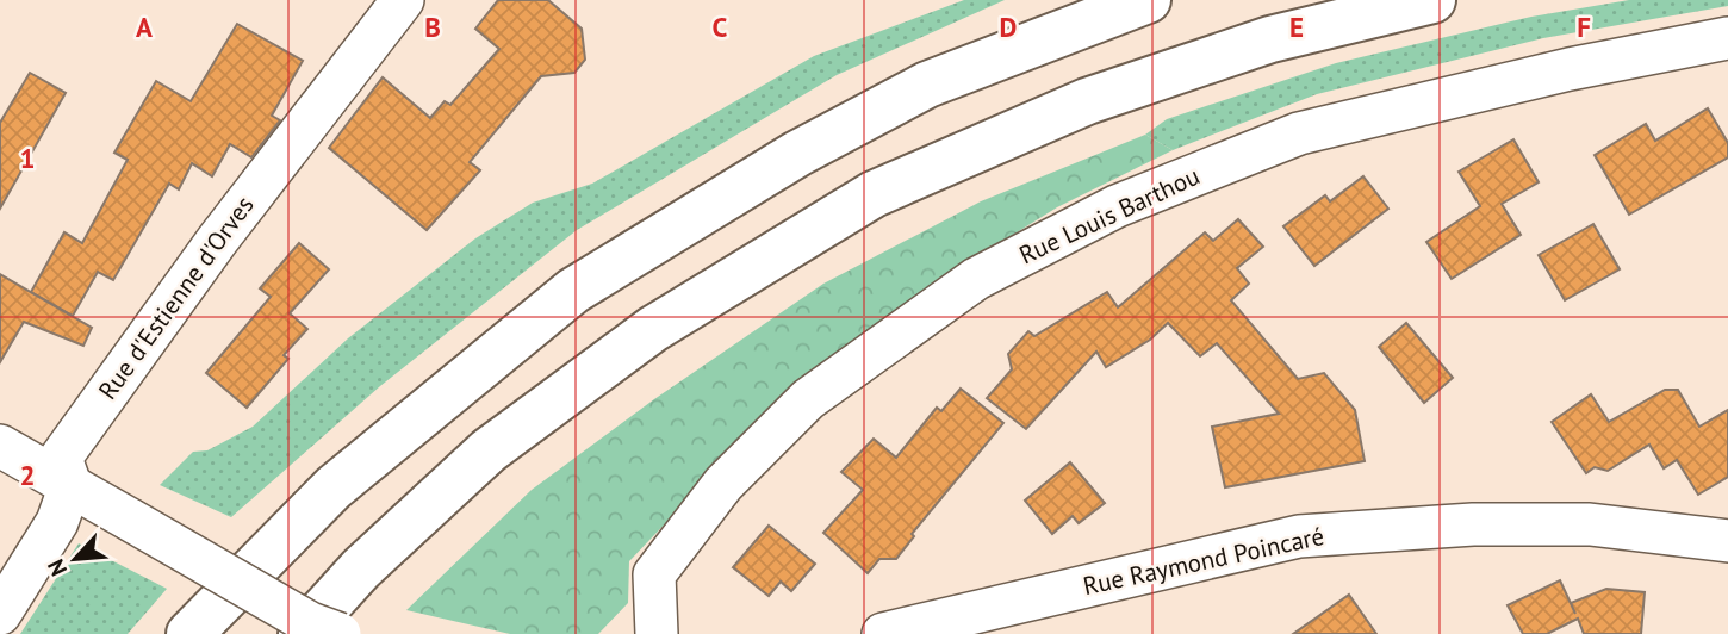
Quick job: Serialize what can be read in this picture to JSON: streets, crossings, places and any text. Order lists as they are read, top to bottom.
{
  "streets": {
    "street": ["Rue Louis Barthou", "Rue d'Estienne d'Orves", "Rue Raymond Poincaré"]
  },
  "north": "bottom left",
  "grid": {
    "columns": [
      "A",
      "B",
      "C",
      "D",
      "E",
      "F"
    ],
    "rows": ["1", "2"]
  }
}
